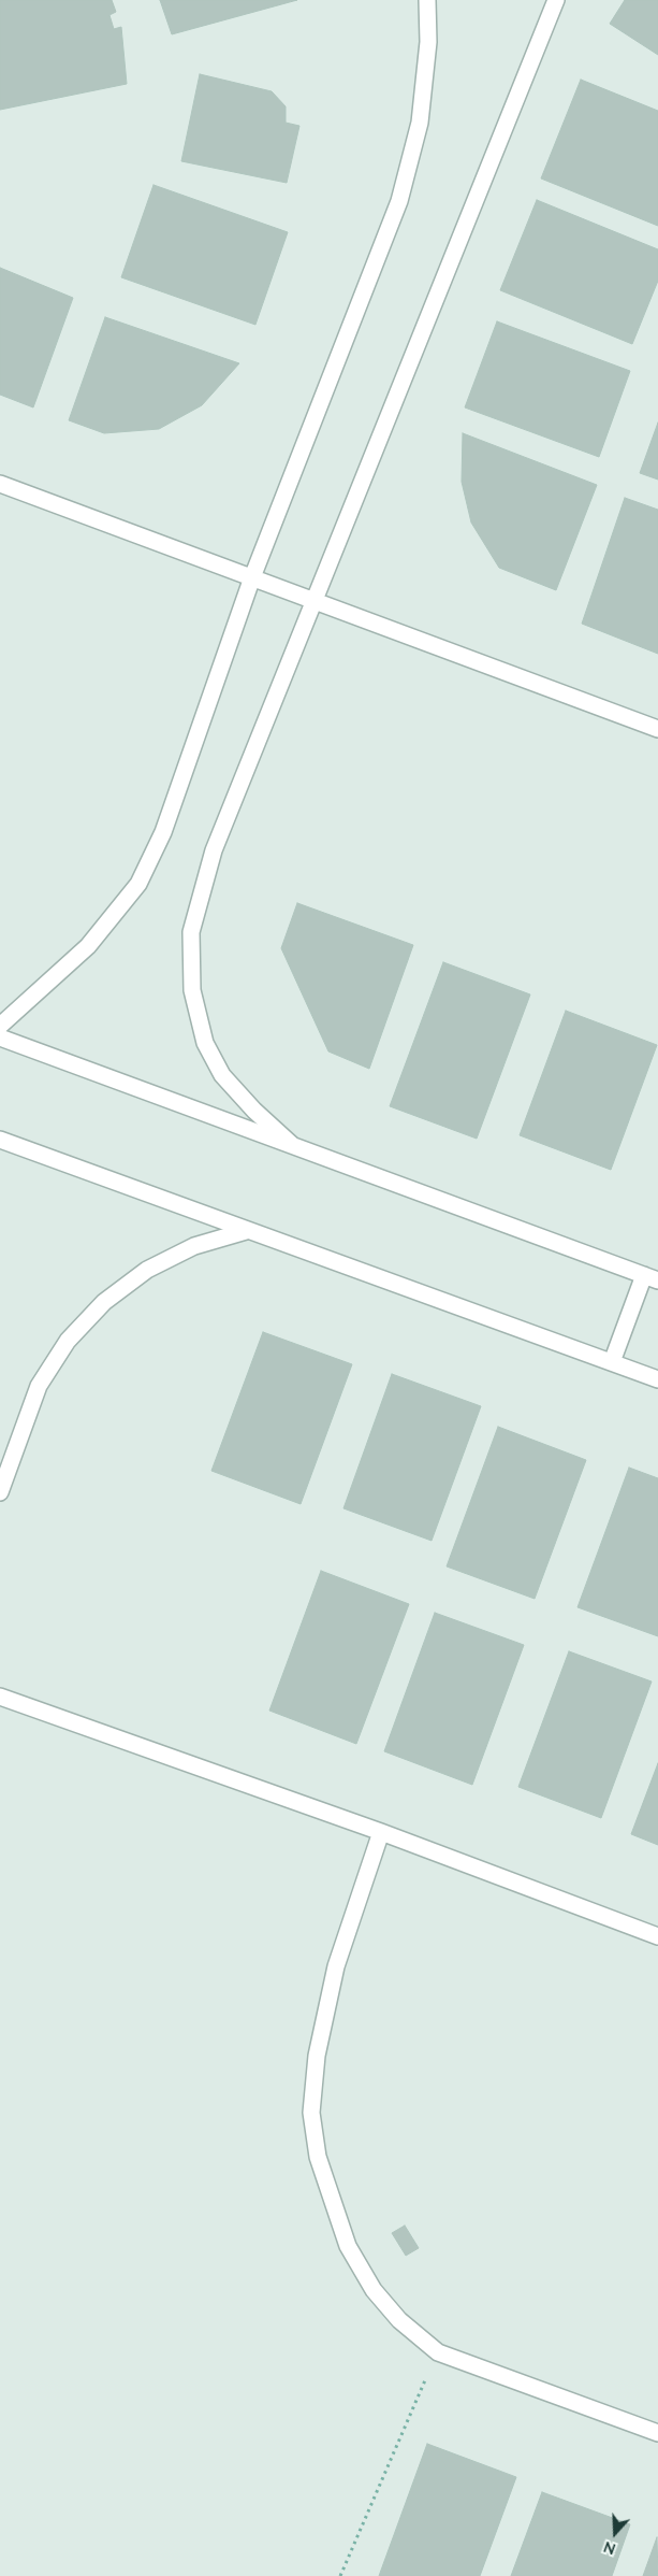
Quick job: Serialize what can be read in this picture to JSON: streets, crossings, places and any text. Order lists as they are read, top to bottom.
{
  "north": "bottom"
}
